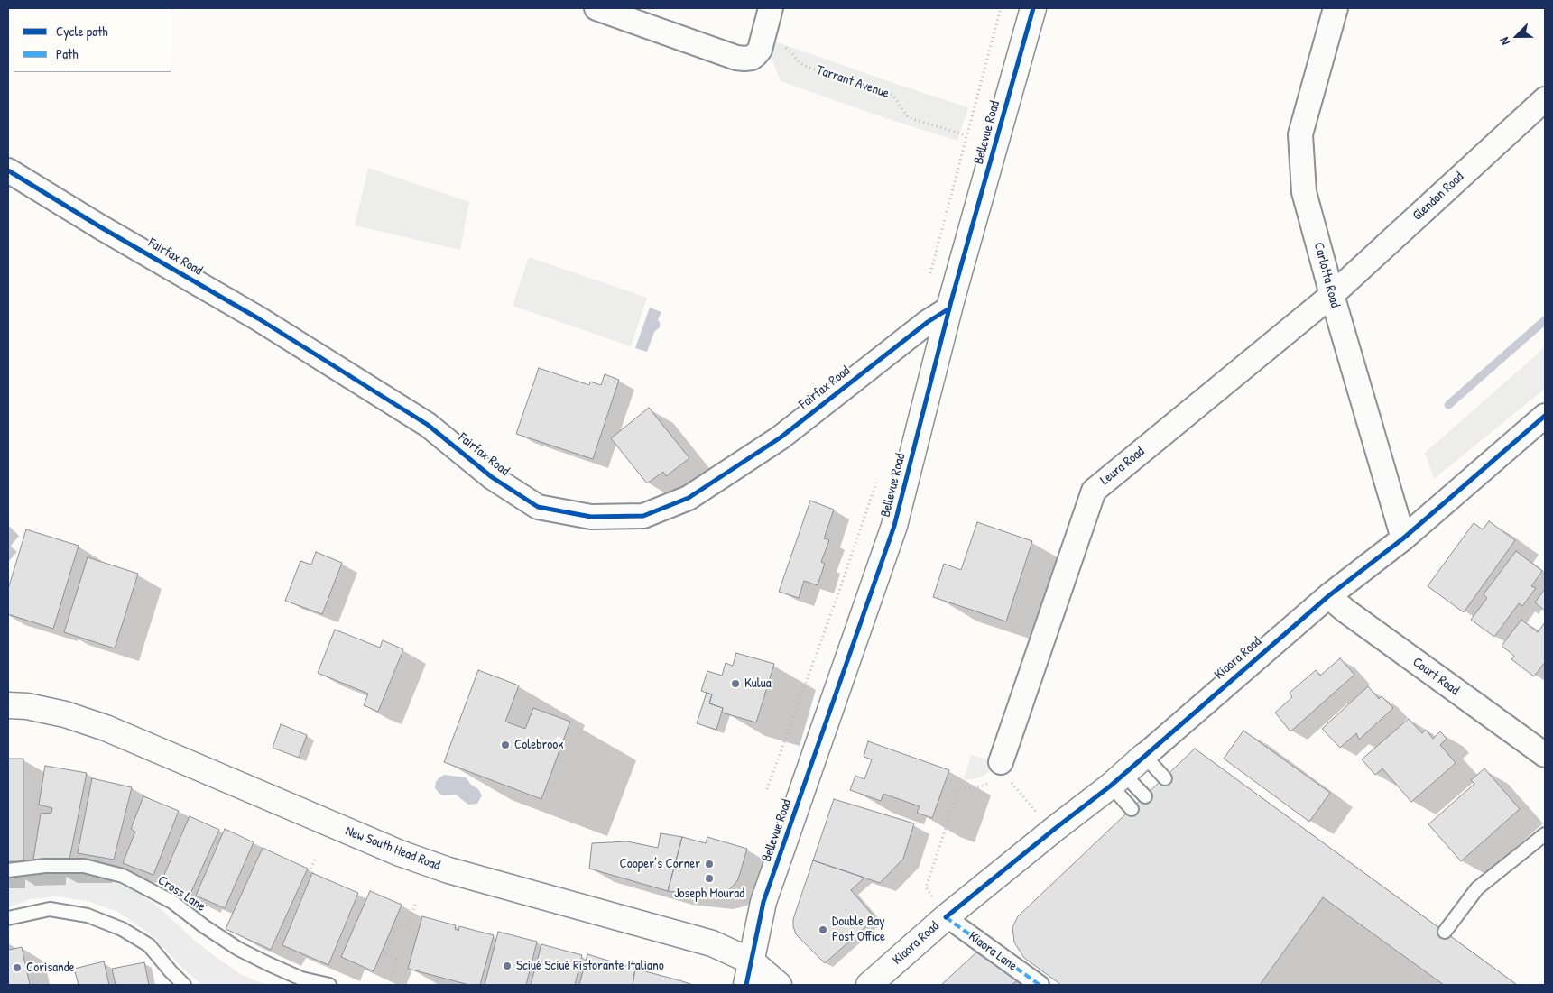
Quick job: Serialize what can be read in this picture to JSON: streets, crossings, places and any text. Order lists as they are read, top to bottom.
{
  "streets": {
    "street": [
      "Bellevue Road",
      "Glendon Road",
      "Fairfax Road",
      "Carlotta Road",
      "Leura Road",
      "Kiaora Road",
      "Court Road",
      "New South Head Road",
      "Kiaora Lane"
    ],
    "lane": ["Cross Lane"],
    "path": ["Tarrant Avenue"]
  },
  "crossings": [
    ["Tarrant Avenue", "Bellevue Road"],
    ["Bellevue Road", "Fairfax Road"],
    ["Bellevue Road", "New South Head Road"],
    ["Glendon Road", "Carlotta Road"],
    ["Glendon Road", "Leura Road"],
    ["Carlotta Road", "Leura Road"],
    ["Carlotta Road", "Kiaora Road"],
    ["Kiaora Road", "Court Road"],
    ["Kiaora Road", "Kiaora Lane"]
  ],
  "places": [
    "Kulua",
    "Colebrook",
    "Cooper’s Corner",
    "Joseph Mourad",
    "Double Bay Post Office",
    "Sciué Sciué Ristorante Italiano",
    "Corisande"
  ],
  "legend": ["Cycle path", "Path"],
  "north": "bottom left"
}
